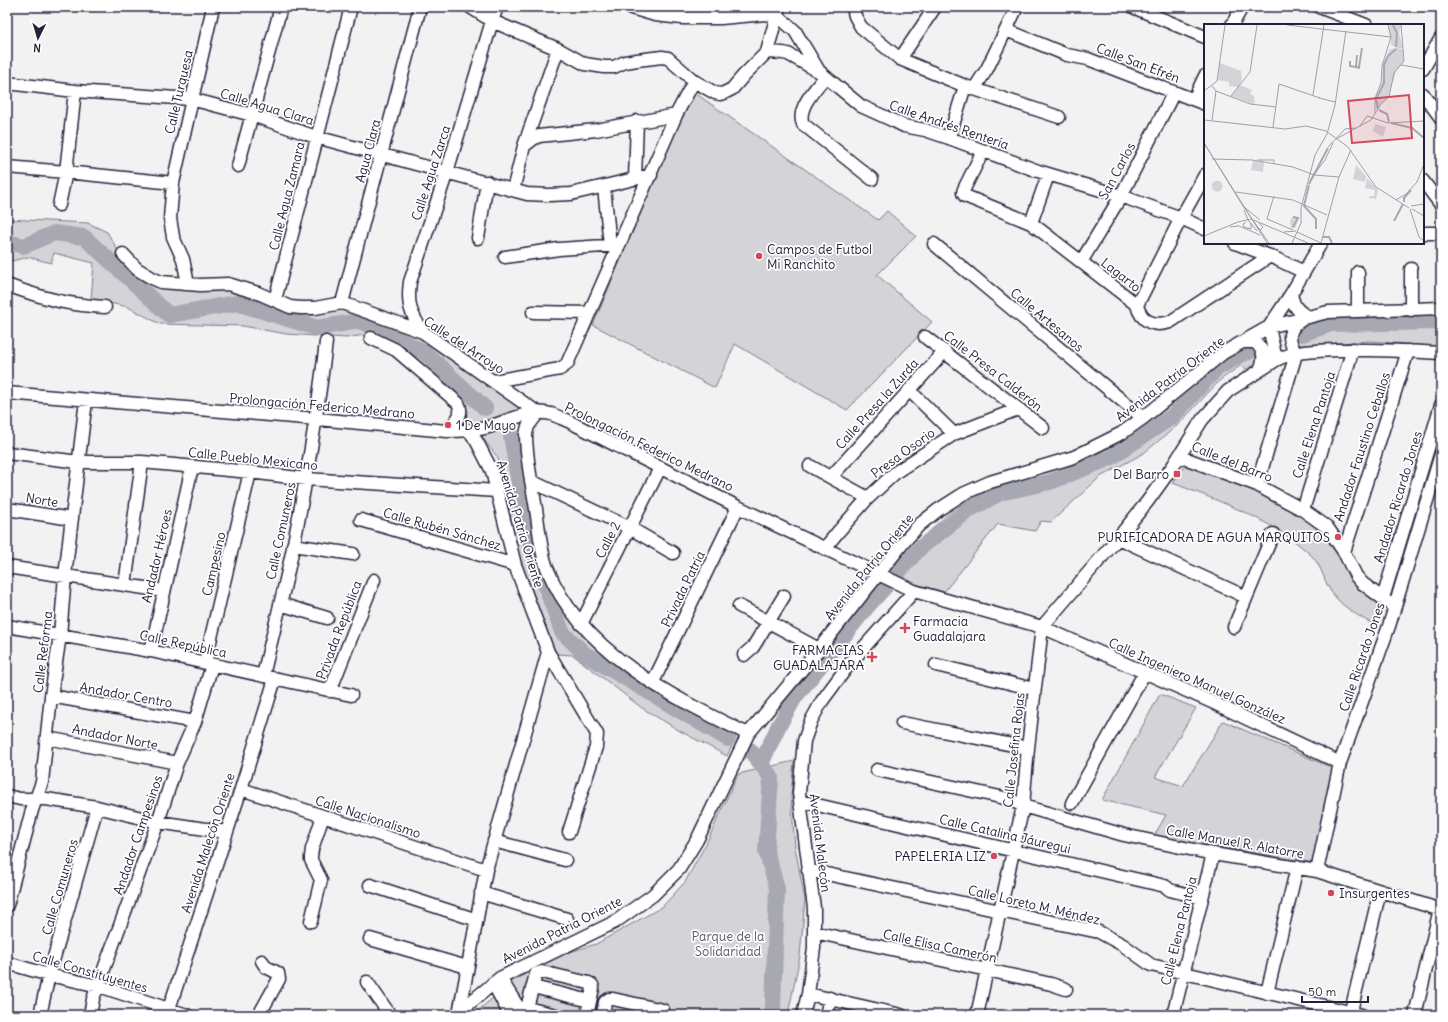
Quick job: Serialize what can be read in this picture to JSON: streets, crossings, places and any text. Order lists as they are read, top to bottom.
{
  "streets": {
    "street": [
      "Calle San Efrén",
      "Calle Turquesa",
      "Calle Agua Clara",
      "Calle Andrés Rentería",
      "Agua Clara",
      "San Carlos",
      "Calle Agua Zarca",
      "Calle Agua Zamara",
      "Lagarto",
      "Calle Artesanos",
      "Calle del Arroyo",
      "Calle Presa Calderón",
      "Avenida Patria Oriente",
      "Calle Presa la Zurda",
      "Prolongación Federico Medrano",
      "Calle Elena Pantoja",
      "Andador Faustino Ceballos",
      "Presa Osorio",
      "Calle Pueblo Mexicano",
      "Calle del Barro",
      "Andador Ricardo Jones",
      "Norte",
      "Calle Rubén Sánchez",
      "Calle Comuneros",
      "Calle 2",
      "Andador Héroes",
      "Campesino",
      "Privada Patria",
      "Privada República",
      "Calle República",
      "Calle Reforma",
      "Calle Ricardo Jones",
      "Calle Ingeniero Manuel González",
      "Andador Centro",
      "Andador Norte",
      "Calle Josefina Rojas",
      "Calle Nacionalismo",
      "Calle Catalina Jáuregui",
      "Andador Campesinos",
      "Calle Manuel R. Alatorre",
      "Avenida Malecón Oriente",
      "Avenida Malecón",
      "Calle Loreto M. Méndez",
      "Calle Elisa Camerón",
      "Calle Constituyentes"
    ]
  },
  "crossings": [
    ["Calle San Efrén", "San Carlos"],
    ["Calle Turquesa", "Calle Agua Clara"],
    ["Calle Agua Clara", "Agua Clara"],
    ["Calle Agua Clara", "Calle Agua Zarca"],
    ["Calle Agua Clara", "Calle Agua Zamara"],
    ["Calle Andrés Rentería", "San Carlos"],
    ["Calle Andrés Rentería", "Lagarto"],
    ["Agua Clara", "Calle del Arroyo"],
    ["San Carlos", "Lagarto"],
    ["Calle Agua Zarca", "Calle del Arroyo"],
    ["Calle Artesanos", "Avenida Patria Oriente"],
    ["Calle del Arroyo", "Prolongación Federico Medrano"],
    ["Calle Presa Calderón", "Calle Presa la Zurda"],
    ["Calle Presa Calderón", "Presa Osorio"],
    ["Avenida Patria Oriente", "Prolongación Federico Medrano"],
    ["Avenida Patria Oriente", "Calle Pueblo Mexicano"],
    ["Avenida Patria Oriente", "Calle Rubén Sánchez"],
    ["Avenida Patria Oriente", "Calle Nacionalismo"],
    ["Prolongación Federico Medrano", "Presa Osorio"],
    ["Prolongación Federico Medrano", "Calle Comuneros"],
    ["Prolongación Federico Medrano", "Calle 2"],
    ["Prolongación Federico Medrano", "Privada Patria"],
    ["Prolongación Federico Medrano", "Calle Reforma"],
    ["Prolongación Federico Medrano", "Calle Ingeniero Manuel González"],
    ["Prolongación Federico Medrano", "Calle Josefina Rojas"],
    ["Prolongación Federico Medrano", "Avenida Malecón"],
    ["Calle Elena Pantoja", "Calle del Barro"],
    ["Calle Elena Pantoja", "Calle Catalina Jáuregui"],
    ["Calle Elena Pantoja", "Calle Manuel R. Alatorre"],
    ["Calle Elena Pantoja", "Calle Loreto M. Méndez"],
    ["Andador Faustino Ceballos", "Calle del Barro"],
    ["Calle Pueblo Mexicano", "Calle Comuneros"],
    ["Calle Pueblo Mexicano", "Andador Héroes"],
    ["Calle Pueblo Mexicano", "Campesino"],
    ["Calle Pueblo Mexicano", "Calle Reforma"],
    ["Calle del Barro", "Andador Ricardo Jones"],
    ["Calle del Barro", "Calle Ricardo Jones"],
    ["Norte", "Calle Reforma"],
    ["Calle Comuneros", "Calle República"],
    ["Calle Comuneros", "Calle Constituyentes"],
    ["Andador Héroes", "Calle República"],
    ["Campesino", "Calle República"],
    ["Campesino", "Andador Campesinos"],
    ["Privada República", "Calle República"],
    ["Calle República", "Calle Reforma"],
    ["Calle República", "Andador Campesinos"],
    ["Calle República", "Avenida Malecón Oriente"],
    ["Calle Reforma", "Andador Centro"],
    ["Calle Reforma", "Andador Norte"],
    ["Calle Ricardo Jones", "Calle Ingeniero Manuel González"],
    ["Calle Ricardo Jones", "Calle Manuel R. Alatorre"],
    ["Calle Ingeniero Manuel González", "Calle Josefina Rojas"],
    ["Andador Centro", "Andador Campesinos"],
    ["Andador Norte", "Andador Campesinos"],
    ["Calle Josefina Rojas", "Calle Catalina Jáuregui"],
    ["Calle Josefina Rojas", "Calle Manuel R. Alatorre"],
    ["Calle Josefina Rojas", "Calle Loreto M. Méndez"],
    ["Calle Josefina Rojas", "Calle Elisa Camerón"],
    ["Calle Nacionalismo", "Avenida Malecón Oriente"],
    ["Calle Catalina Jáuregui", "Avenida Malecón"],
    ["Andador Campesinos", "Calle Constituyentes"],
    ["Avenida Malecón Oriente", "Calle Constituyentes"],
    ["Avenida Malecón", "Calle Loreto M. Méndez"],
    ["Avenida Malecón", "Calle Elisa Camerón"]
  ],
  "parks": ["Parque de la Solidaridad"],
  "places": {
    "other": [
      "Campos de Futbol Mi Ranchito",
      "1 De Mayo",
      "PURIFICADORA DE AGUA MARQUITOS",
      "PAPELERIA LIZ",
      "Insurgentes"
    ],
    "transit": ["Del Barro"],
    "health": ["Farmacia Guadalajara", "FARMACIAS GUADALAJARA"]
  },
  "scale_bar": "50 m",
  "north": "bottom"
}
